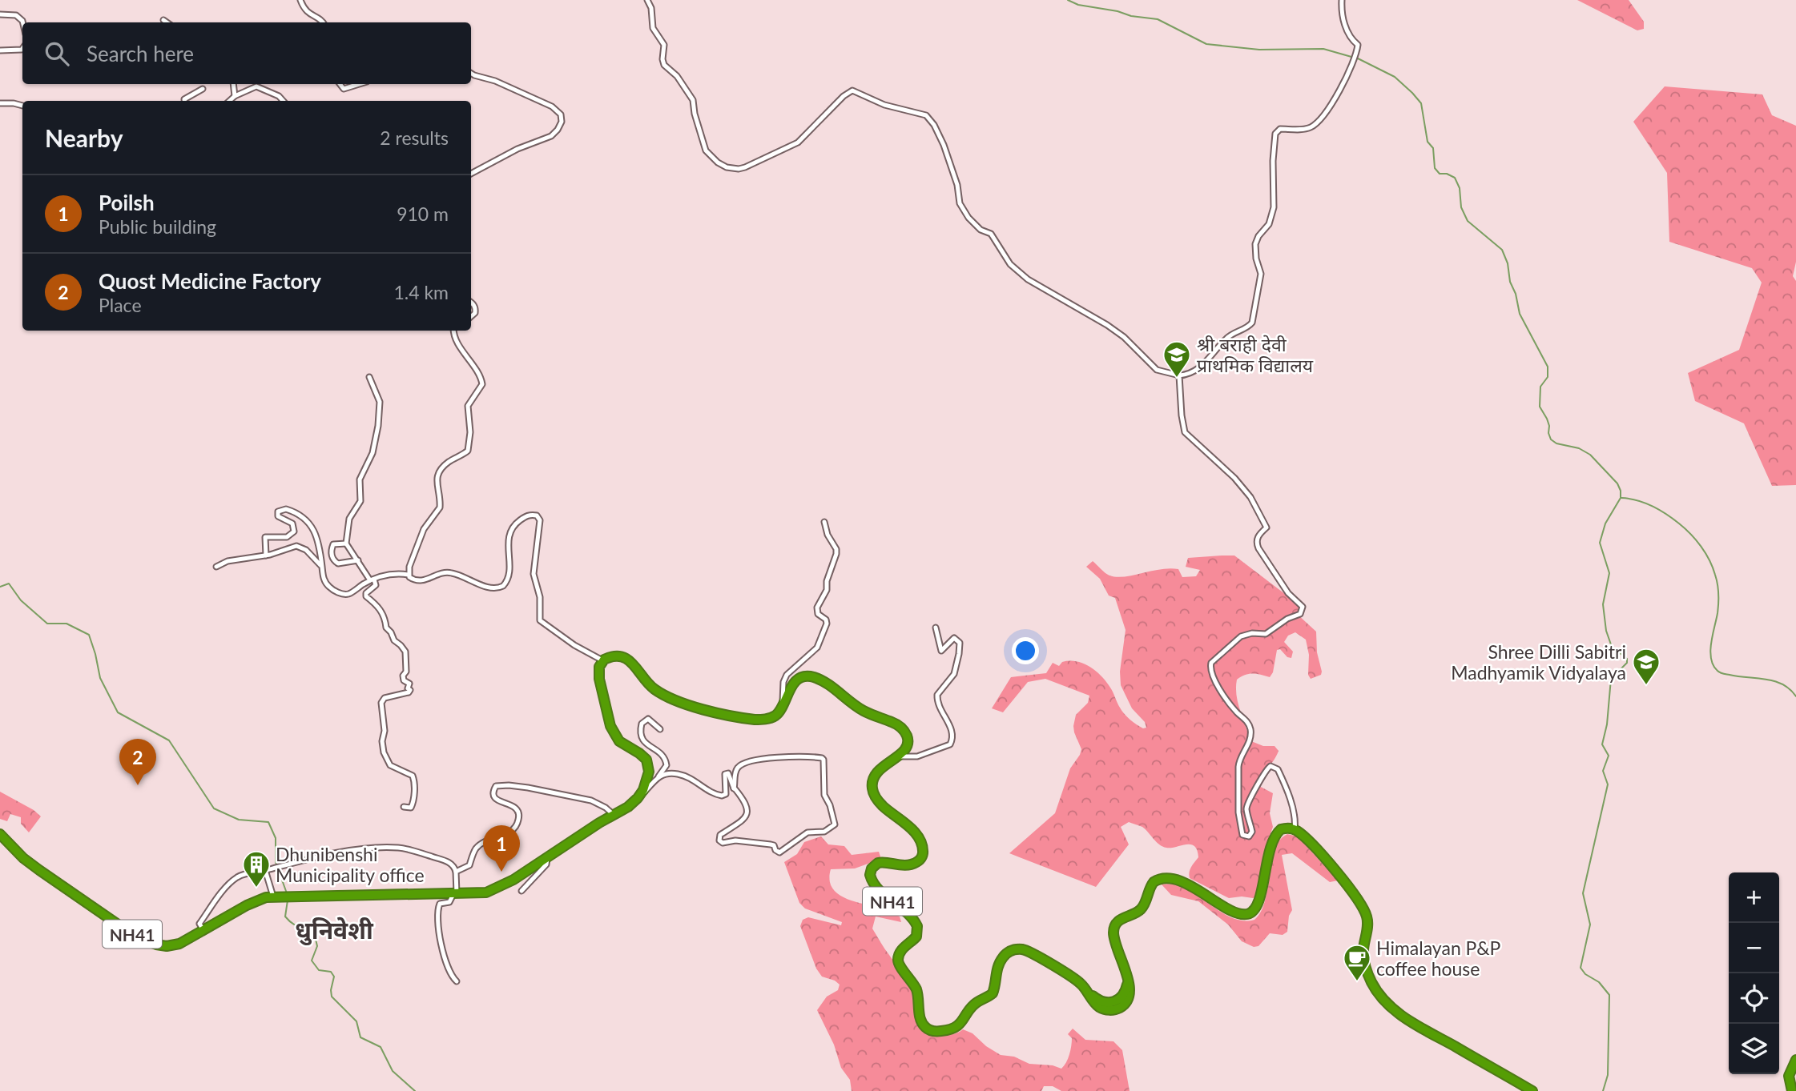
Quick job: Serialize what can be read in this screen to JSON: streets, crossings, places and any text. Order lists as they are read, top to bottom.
{
  "streets": {
    "highway": ["NH41"]
  },
  "districts": ["धुनिवेशी"],
  "places": {
    "school or university": ["श्री बराही देवी प्राथमिक विद्यालय", "Shree Dilli Sabitri Madhyamik Vidyalaya"],
    "building": ["Dhunibenshi Municipality office"],
    "cafe": ["Himalayan P&P coffee house"]
  },
  "page": {
    "search": "Search here",
    "heading": ["Nearby", "2 results"],
    "list": [
      {
        "mark": "1",
        "name": "Poilsh",
        "note": "Public building",
        "value": "910 m"
      },
      {
        "mark": "2",
        "name": "Quost Medicine Factory",
        "note": "Place",
        "value": "1.4 km"
      }
    ],
    "pins": ["2", "1"],
    "map_buttons": ["+", "−"]
  }
}
